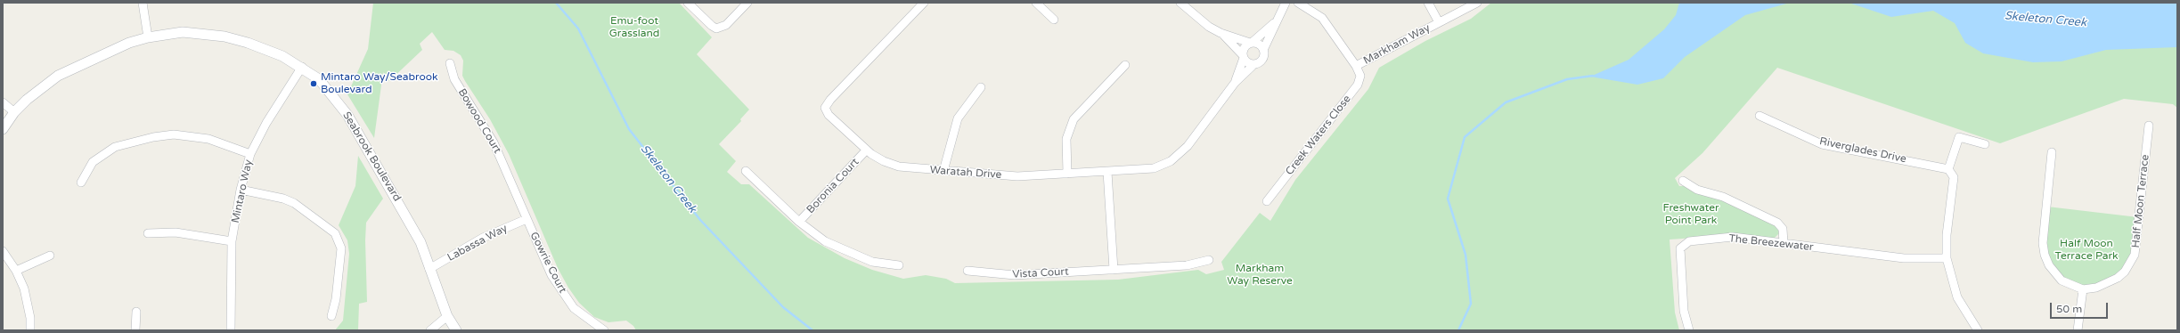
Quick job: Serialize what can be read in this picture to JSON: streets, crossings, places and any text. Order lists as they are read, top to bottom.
{
  "streets": {
    "street": [
      "Markham Way",
      "Bowood Court",
      "Creek Waters Close",
      "Riverglades Drive",
      "Seabrook Boulevard",
      "Waratah Drive",
      "Boronia Court",
      "Mintaro Way",
      "Half Moon Terrace",
      "Labassa Way",
      "The Breezewater",
      "Gowrie Court",
      "Vista Court"
    ]
  },
  "crossings": [
    ["Markham Way", "Creek Waters Close"],
    ["Bowood Court", "Labassa Way"],
    ["Bowood Court", "Gowrie Court"],
    ["Seabrook Boulevard", "Mintaro Way"],
    ["Seabrook Boulevard", "Labassa Way"],
    ["Waratah Drive", "Boronia Court"],
    ["Labassa Way", "Gowrie Court"]
  ],
  "water": ["Skeleton Creek"],
  "parks": [
    "Emu-foot Grassland",
    "Freshwater Point Park",
    "Half Moon Terrace Park",
    "Markham Way Reserve"
  ],
  "places": ["Mintaro Way/Seabrook Boulevard"],
  "scale_bar": "50 m"
}
